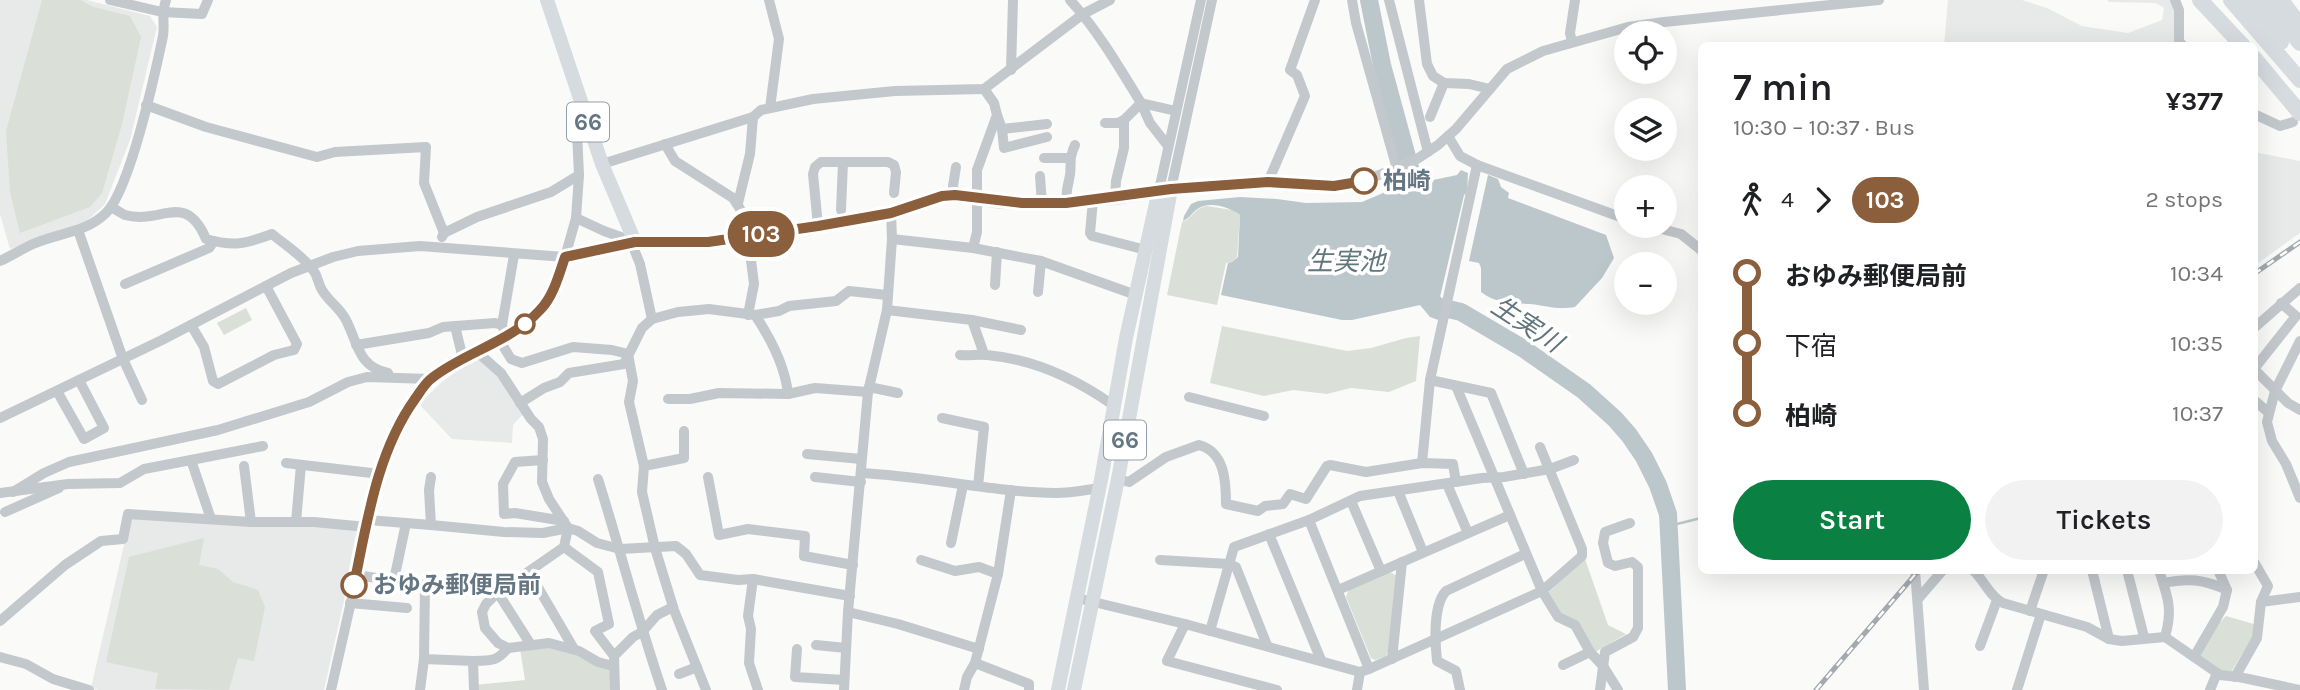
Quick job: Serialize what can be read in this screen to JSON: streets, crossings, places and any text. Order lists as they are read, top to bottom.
{
  "streets": {
    "main road": ["66"]
  },
  "water": ["生実池", "生実川"],
  "places": ["柏崎", "おゆみ郵便局前"],
  "lines": ["bus line 103"],
  "page": {
    "on_map": "103",
    "map_buttons": ["+", "−"],
    "heading": ["7 min", "10:30 – 10:37 · Bus", "¥377"],
    "legs": ["4", "103", "2 stops"],
    "list": [
      {
        "name": "おゆみ郵便局前",
        "value": "10:34"
      },
      {
        "name": "下宿",
        "value": "10:35"
      },
      {
        "name": "柏崎",
        "value": "10:37"
      }
    ],
    "buttons": ["Start", "Tickets"]
  }
}
